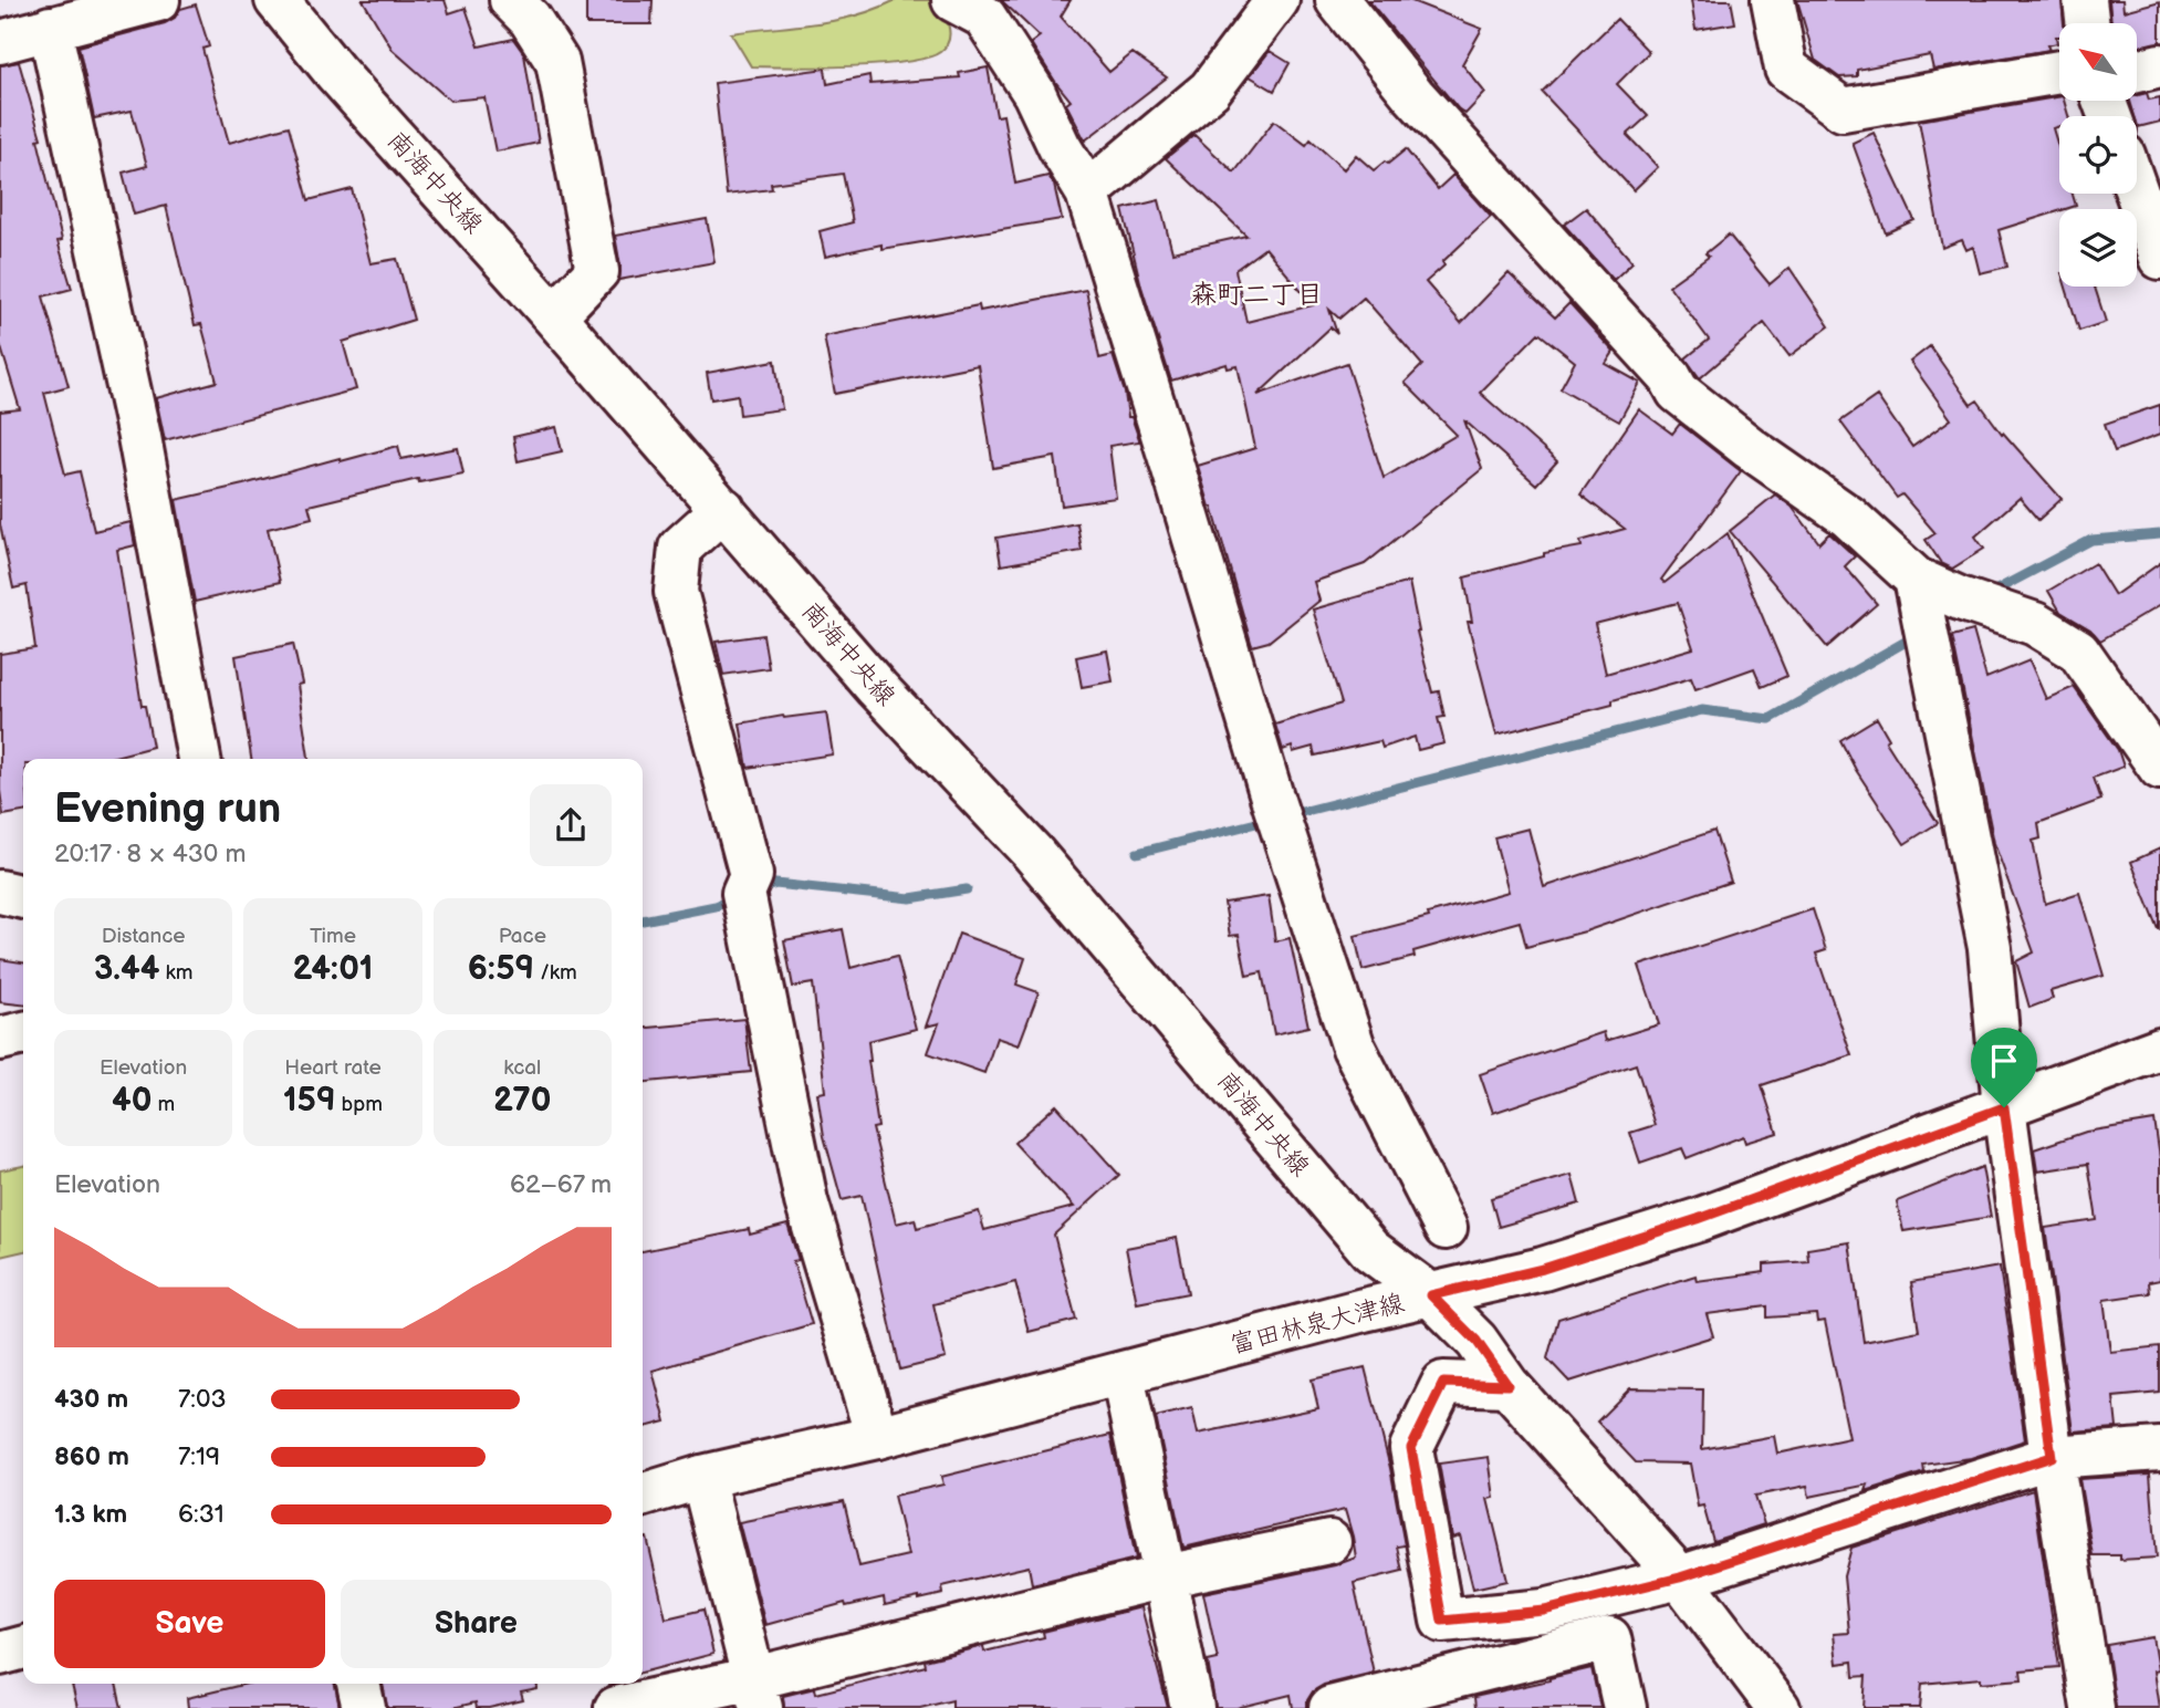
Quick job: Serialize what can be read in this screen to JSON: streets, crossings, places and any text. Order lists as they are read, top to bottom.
{
  "streets": {
    "street": ["南海中央線", "富田林泉大津線"]
  },
  "crossings": [
    ["南海中央線", "富田林泉大津線"]
  ],
  "districts": ["森町二丁目"],
  "north": "top left",
  "page": {
    "heading": ["Evening run", "20:17 · 8 × 430 m"],
    "stats": [
      ["Distance", "3.44 km"],
      ["Time", "24:01"],
      ["Pace", "6:59 /km"],
      ["Elevation", "40 m"],
      ["Heart rate", "159 bpm"],
      ["kcal", "270"]
    ],
    "chart": ["Elevation", "62–67 m"],
    "list": [
      {
        "name": "430 m",
        "note": "7:03"
      },
      {
        "name": "860 m",
        "note": "7:19"
      },
      {
        "name": "1.3 km",
        "note": "6:31"
      }
    ],
    "buttons": ["Save", "Share"]
  }
}
